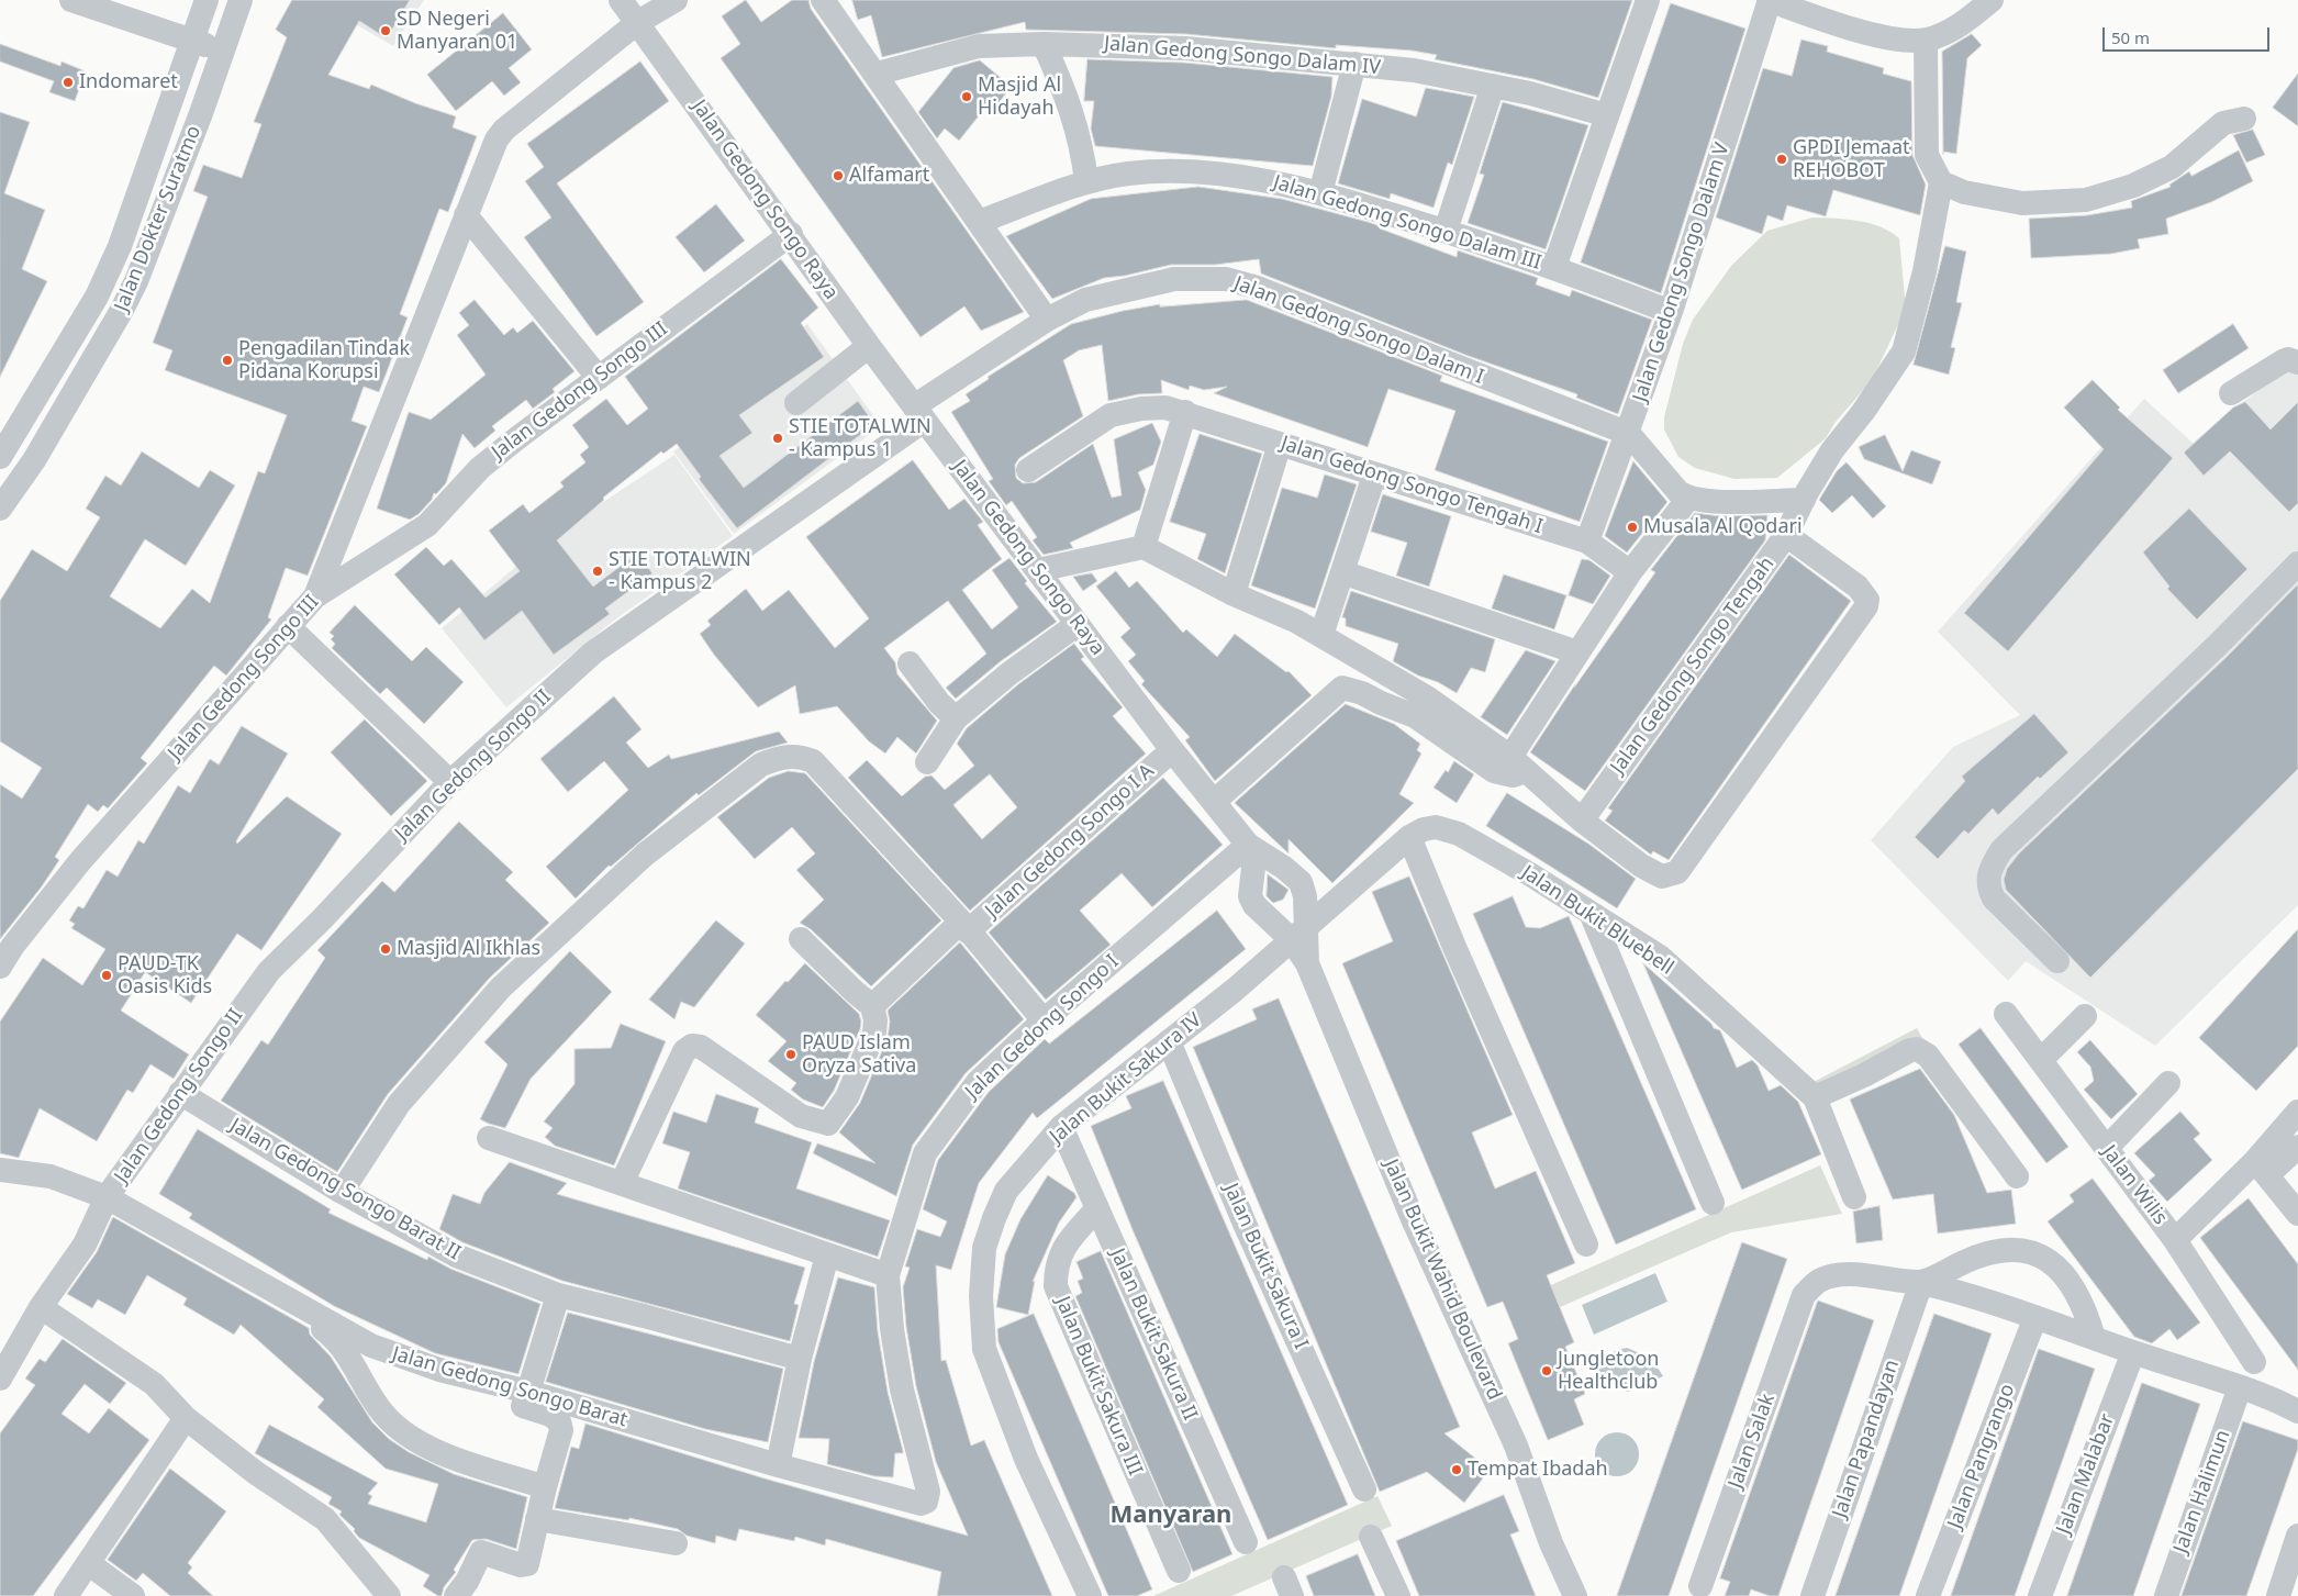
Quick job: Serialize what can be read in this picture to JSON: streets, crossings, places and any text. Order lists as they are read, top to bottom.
{
  "streets": {
    "street": [
      "Jalan Gedong Songo Dalam IV",
      "Jalan Gedong Songo Raya",
      "Jalan Dokter Suratmo",
      "Jalan Gedong Songo Dalam III",
      "Jalan Gedong Songo Dalam V",
      "Jalan Gedong Songo Dalam I",
      "Jalan Gedong Songo III",
      "Jalan Gedong Songo Tengah I",
      "Jalan Gedong Songo Tengah",
      "Jalan Gedong Songo II",
      "Jalan Gedong Songo I A",
      "Jalan Bukit Bluebell",
      "Jalan Gedong Songo I",
      "Jalan Bukit Sakura IV",
      "Jalan Wilis",
      "Jalan Gedong Songo Barat II",
      "Jalan Bukit Sakura I",
      "Jalan Bukit Wahid Boulevard",
      "Jalan Bukit Sakura II",
      "Jalan Bukit Sakura III",
      "Jalan Gedong Songo Barat",
      "Jalan Papandayan",
      "Jalan Salak",
      "Jalan Pangrango",
      "Jalan Malabar",
      "Jalan Halimun"
    ]
  },
  "crossings": [
    ["Jalan Gedong Songo Raya", "Jalan Gedong Songo Dalam I"],
    ["Jalan Gedong Songo Raya", "Jalan Gedong Songo III"],
    ["Jalan Gedong Songo Raya", "Jalan Gedong Songo II"],
    ["Jalan Gedong Songo Raya", "Jalan Gedong Songo I A"],
    ["Jalan Gedong Songo Raya", "Jalan Gedong Songo I"],
    ["Jalan Gedong Songo Raya", "Jalan Bukit Wahid Boulevard"],
    ["Jalan Gedong Songo Dalam III", "Jalan Gedong Songo Dalam V"],
    ["Jalan Gedong Songo Dalam V", "Jalan Gedong Songo Dalam I"],
    ["Jalan Gedong Songo Dalam V", "Jalan Gedong Songo Tengah I"],
    ["Jalan Gedong Songo Dalam I", "Jalan Gedong Songo II"],
    ["Jalan Gedong Songo II", "Jalan Gedong Songo Barat II"],
    ["Jalan Gedong Songo II", "Jalan Gedong Songo Barat"],
    ["Jalan Bukit Bluebell", "Jalan Bukit Sakura IV"],
    ["Jalan Bukit Bluebell", "Jalan Bukit Wahid Boulevard"],
    ["Jalan Gedong Songo I", "Jalan Bukit Wahid Boulevard"],
    ["Jalan Gedong Songo I", "Jalan Gedong Songo Barat"],
    ["Jalan Bukit Sakura IV", "Jalan Bukit Sakura I"],
    ["Jalan Bukit Sakura IV", "Jalan Bukit Wahid Boulevard"],
    ["Jalan Bukit Sakura IV", "Jalan Bukit Sakura II"],
    ["Jalan Bukit Sakura II", "Jalan Bukit Sakura III"],
    ["Jalan Papandayan", "Jalan Salak"]
  ],
  "districts": ["Manyaran"],
  "places": [
    "SD Negeri Manyaran 01",
    "Indomaret",
    "Masjid Al Hidayah",
    "GPDI Jemaat REHOBOT",
    "Alfamart",
    "Pengadilan Tindak Pidana Korupsi",
    "STIE TOTALWIN - Kampus 1",
    "Musala Al Qodari",
    "STIE TOTALWIN - Kampus 2",
    "Masjid Al Ikhlas",
    "PAUD-TK Oasis Kids",
    "PAUD Islam Oryza Sativa",
    "Jungletoon Healthclub",
    "Tempat Ibadah"
  ],
  "scale_bar": "50 m"
}
